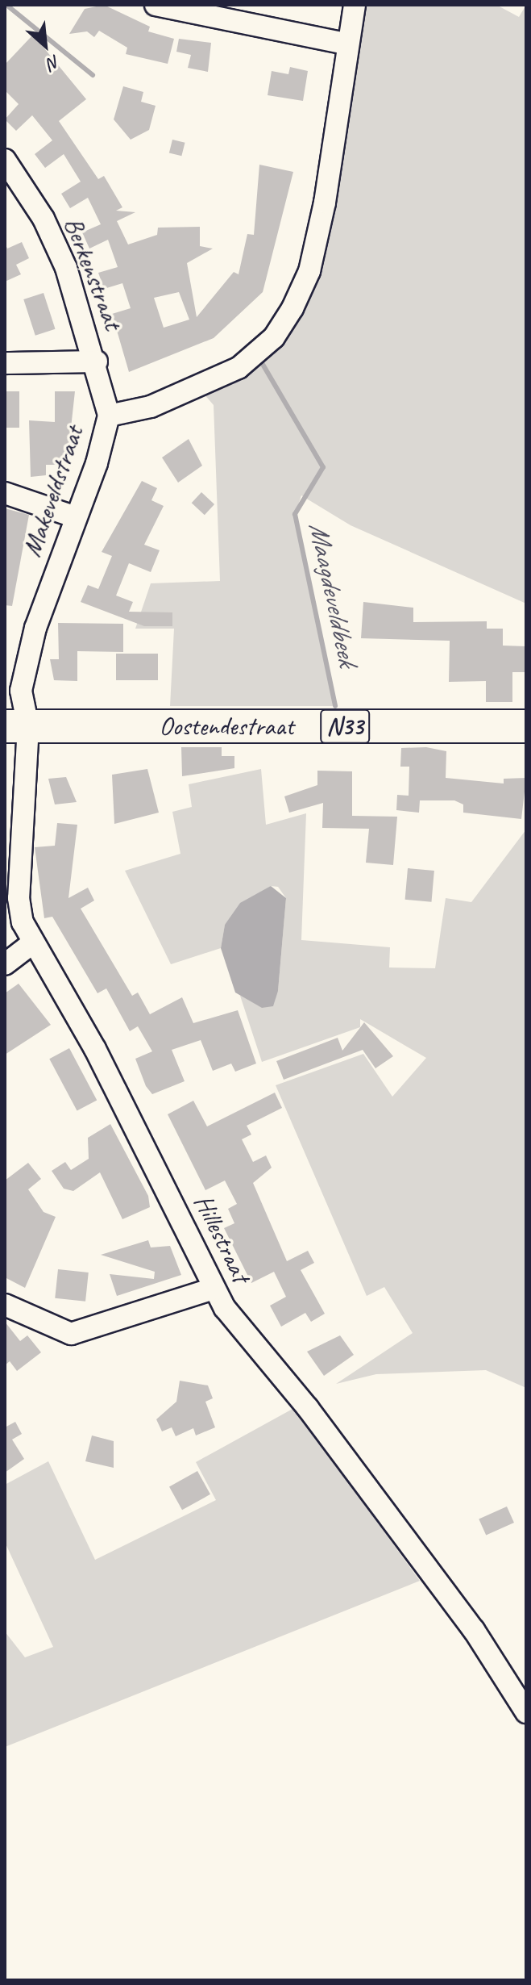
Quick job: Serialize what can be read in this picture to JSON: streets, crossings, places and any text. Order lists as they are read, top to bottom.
{
  "streets": {
    "main road": ["Oostendestraat", "N33"],
    "street": ["Berkenstraat", "Makeveldstraat", "Hillestraat"]
  },
  "crossings": [
    ["Berkenstraat", "Makeveldstraat"],
    ["Makeveldstraat", "Oostendestraat"],
    ["Makeveldstraat", "Hillestraat"],
    ["Oostendestraat", "Hillestraat"]
  ],
  "water": ["Maagdeveldbeek"],
  "north": "bottom right"
}
